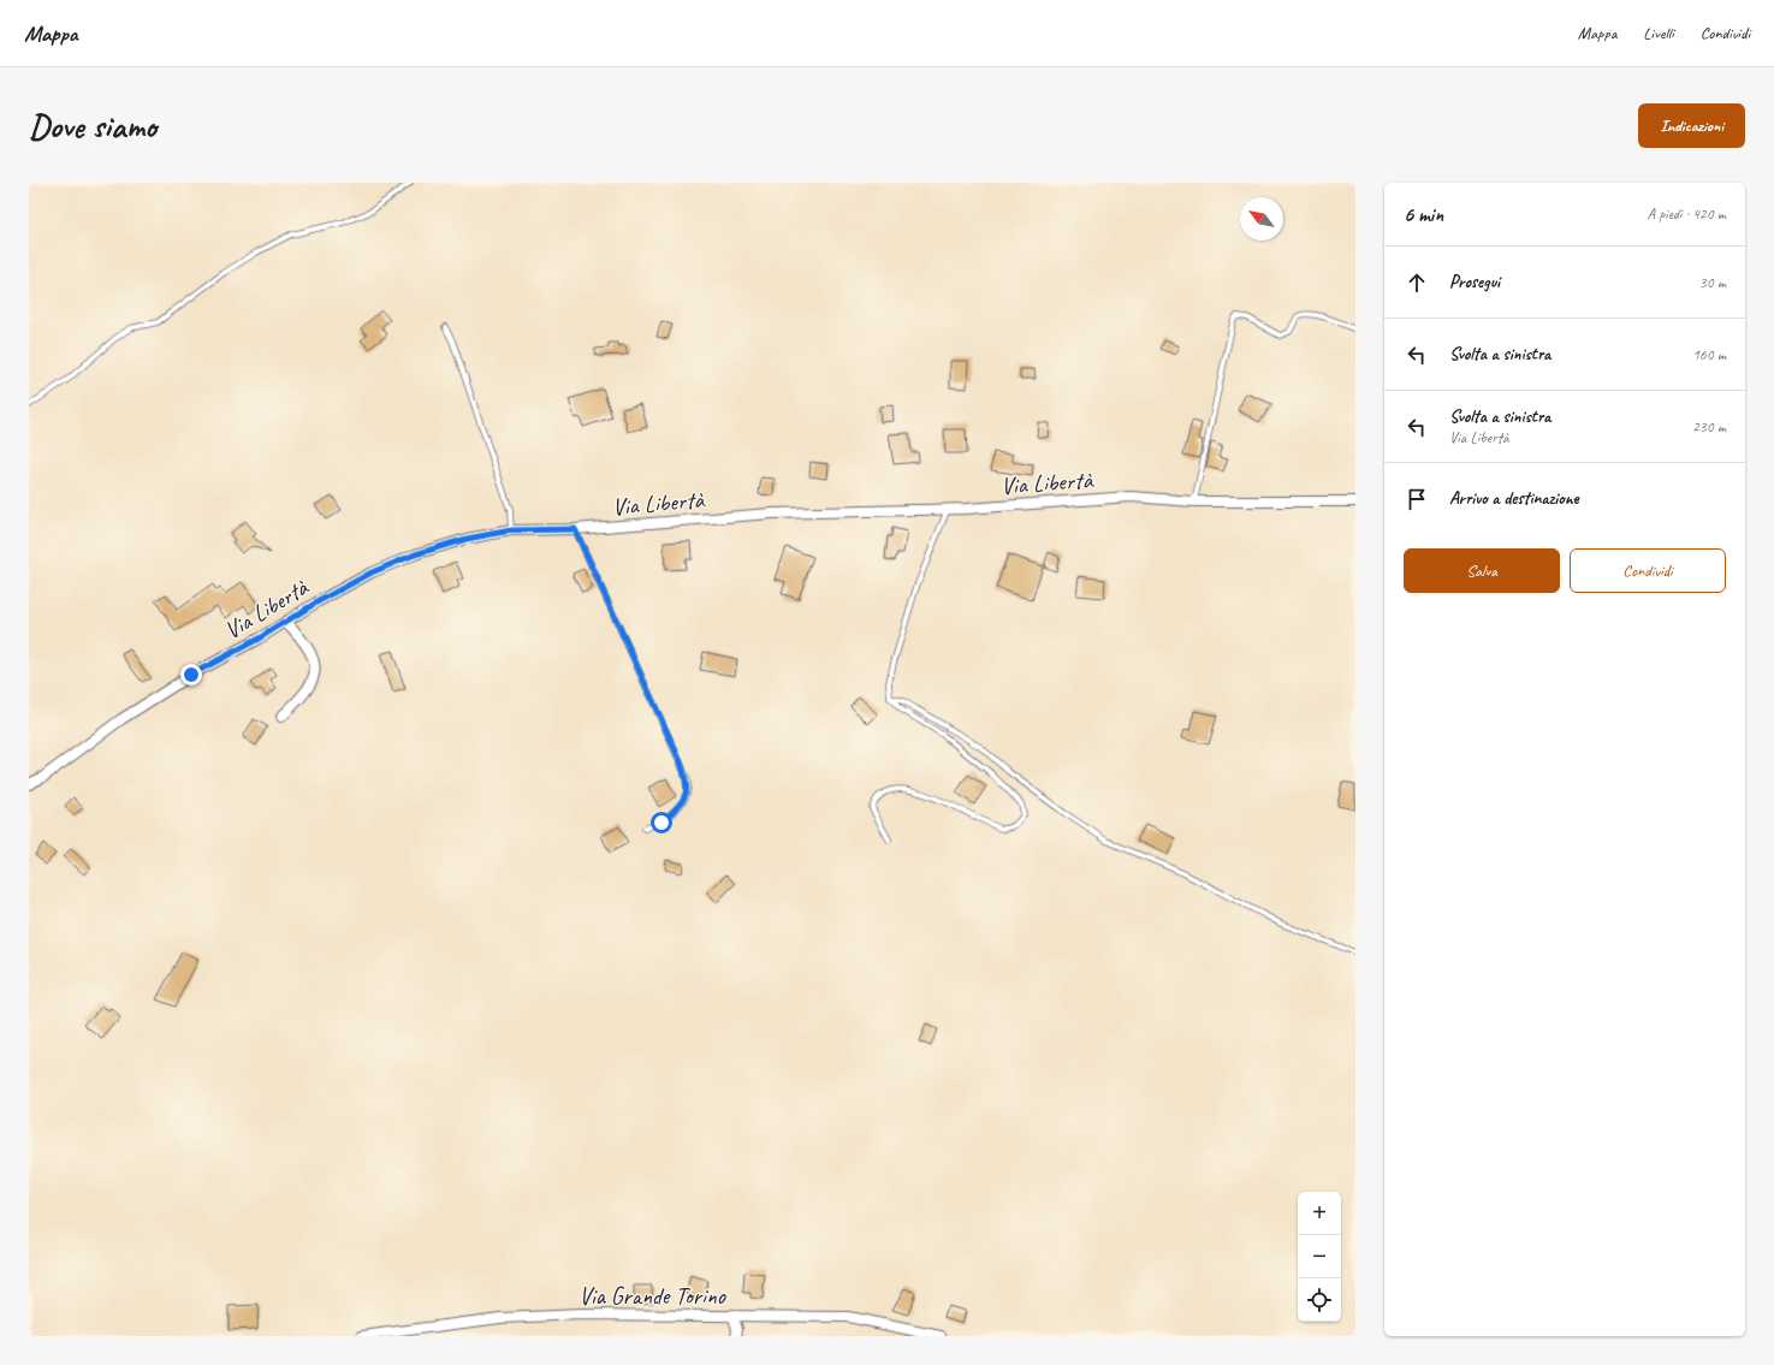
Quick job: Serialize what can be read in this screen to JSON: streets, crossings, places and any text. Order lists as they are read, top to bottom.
{
  "streets": {
    "street": ["Via Libertà", "Via Grande Torino"]
  },
  "north": "top left",
  "page": {
    "header": "Mappa",
    "nav": ["Mappa", "Livelli", "Condividi"],
    "buttons": [
      "Indicazioni",
      ["Salva", "Condividi"]
    ],
    "title": "Dove siamo",
    "heading": ["6 min", "A piedi · 420 m"],
    "list": [
      ["Prosegui", "30 m"],
      ["Svolta a sinistra", "160 m"],
      ["Svolta a sinistra", "Via Libertà", "230 m"],
      "Arrivo a destinazione"
    ],
    "map_buttons": ["+", "−"]
  }
}
